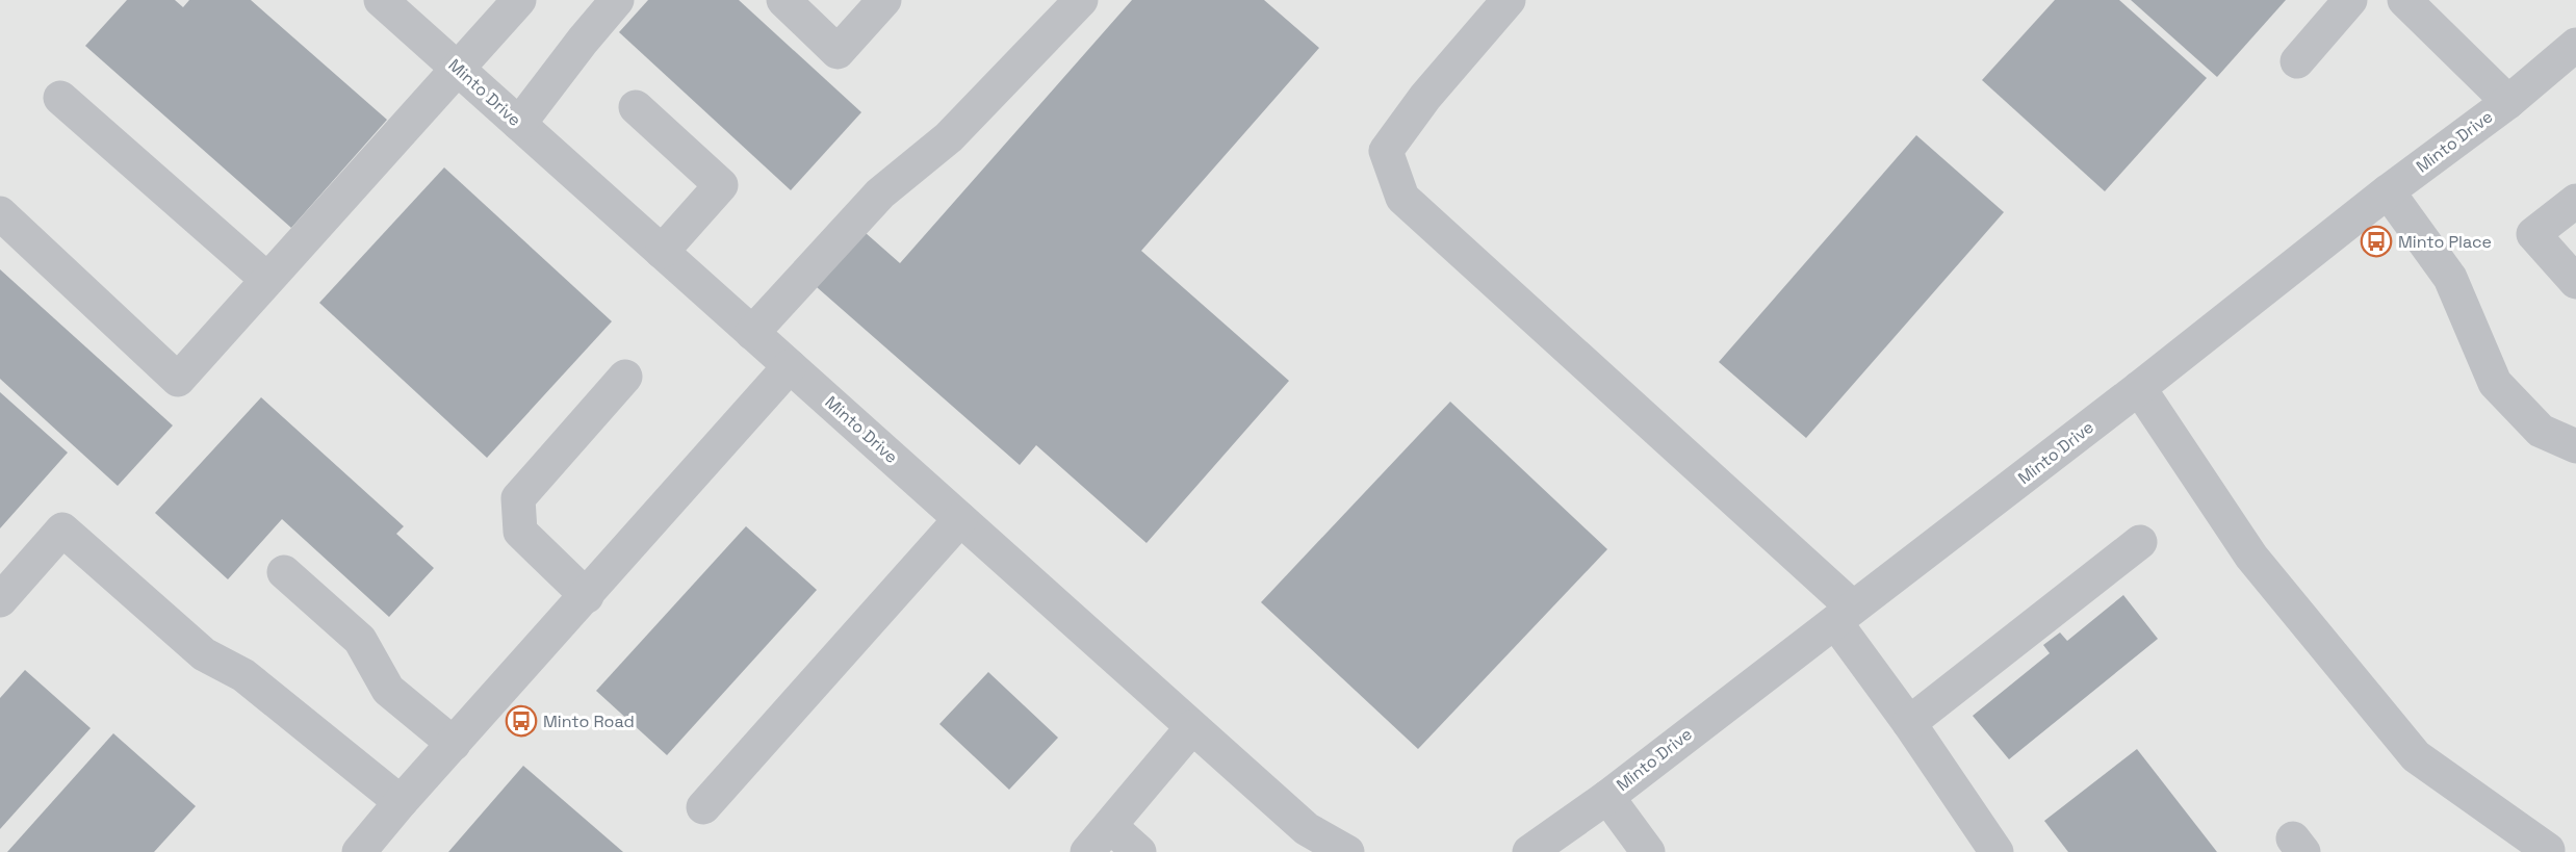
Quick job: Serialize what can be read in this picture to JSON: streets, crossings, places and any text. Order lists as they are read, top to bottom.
{
  "streets": {
    "street": ["Minto Drive"]
  },
  "places": {
    "bus stop": ["Minto Place", "Minto Road"]
  }
}
